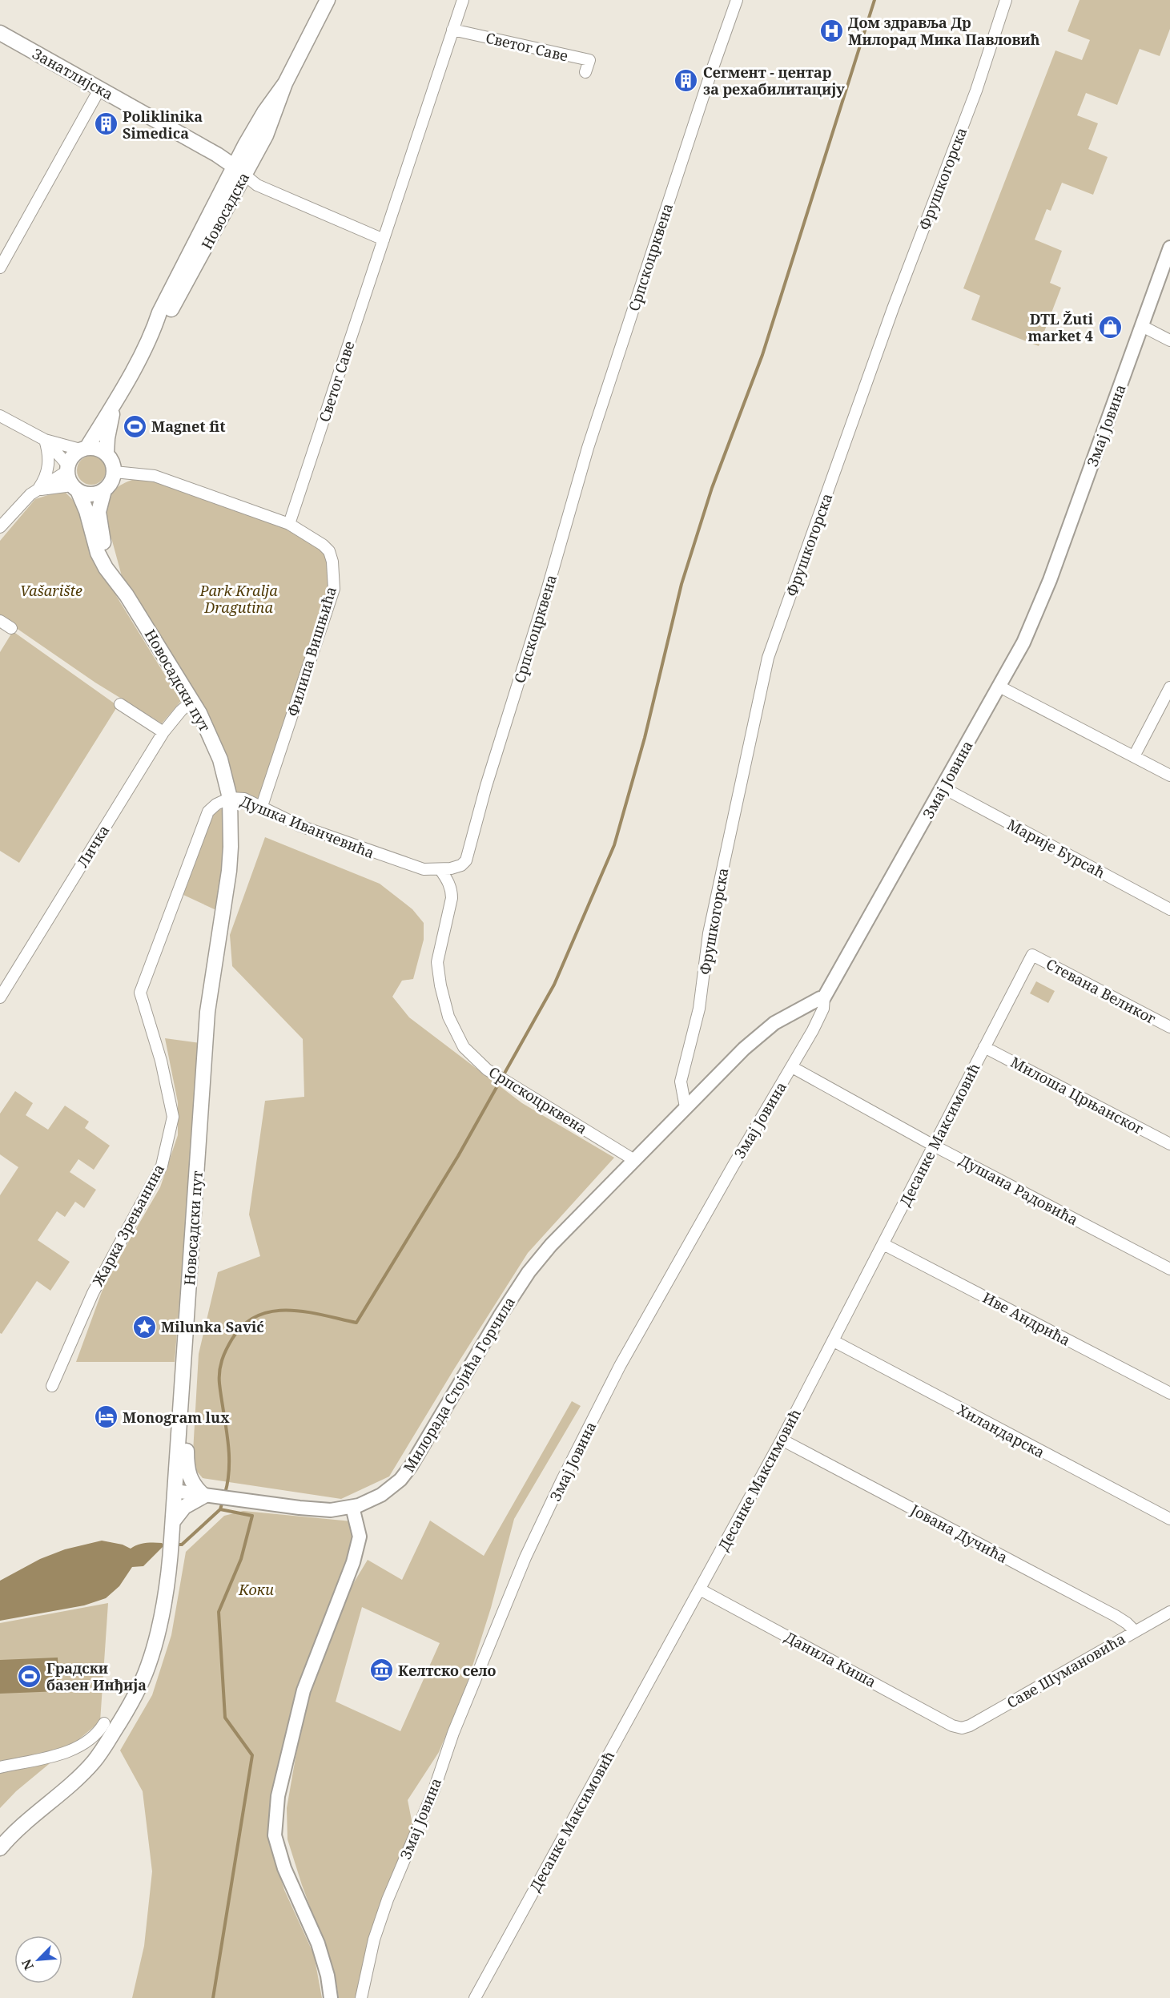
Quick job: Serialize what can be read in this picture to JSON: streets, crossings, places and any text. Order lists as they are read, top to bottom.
{
  "streets": {
    "main road": ["Занатлијска", "Новосадска", "Новосадски пут"],
    "street": [
      "Светог Саве",
      "Фрушкогорска",
      "Српскоцрквена",
      "Змај Јовина",
      "Филипа Вишњића",
      "Душка Иванчевића",
      "Личка",
      "Марије Бурсаћ",
      "Стевана Великог",
      "Милоша Црњанског",
      "Десанке Максимовић",
      "Душана Радовића",
      "Жарка Зрењанина",
      "Иве Андрића",
      "Милорада Стојића Горчила",
      "Хиландарска",
      "Јована Дучића",
      "Данила Киша",
      "Саве Шумановића"
    ]
  },
  "crossings": [
    ["Светог Саве", "Филипа Вишњића"],
    ["Занатлијска", "Новосадска"],
    ["Фрушкогорска", "Милорада Стојића Горчила"],
    ["Новосадска", "Филипа Вишњића"],
    ["Новосадска", "Новосадски пут"],
    ["Српскоцрквена", "Душка Иванчевића"],
    ["Српскоцрквена", "Милорада Стојића Горчила"],
    ["Змај Јовина", "Марије Бурсаћ"],
    ["Змај Јовина", "Душана Радовића"],
    ["Змај Јовина", "Милорада Стојића Горчила"],
    ["Филипа Вишњића", "Новосадски пут"],
    ["Филипа Вишњића", "Душка Иванчевића"],
    ["Новосадски пут", "Душка Иванчевића"],
    ["Новосадски пут", "Личка"],
    ["Новосадски пут", "Жарка Зрењанина"],
    ["Новосадски пут", "Милорада Стојића Горчила"],
    ["Душка Иванчевића", "Жарка Зрењанина"],
    ["Стевана Великог", "Десанке Максимовић"],
    ["Милоша Црњанског", "Десанке Максимовић"],
    ["Десанке Максимовић", "Душана Радовића"],
    ["Десанке Максимовић", "Иве Андрића"],
    ["Десанке Максимовић", "Хиландарска"],
    ["Десанке Максимовић", "Јована Дучића"],
    ["Десанке Максимовић", "Данила Киша"],
    ["Јована Дучића", "Саве Шумановића"],
    ["Данила Киша", "Саве Шумановића"]
  ],
  "parks": ["Vašarište", "Park Kralja Dragutina", "Коки"],
  "places": {
    "hospital": ["Дом здравља Др Милорад Мика Павловић"],
    "building": ["Сегмент - центар за рехабилитацију", "Poliklinika Simedica"],
    "shop": ["DTL Žuti market 4"],
    "sports": ["Magnet fit", "Градски базен Инђија"],
    "place": ["Milunka Savić"],
    "hotel": ["Monogram lux"],
    "museum": ["Келтско село"]
  },
  "north": "bottom left"
}
